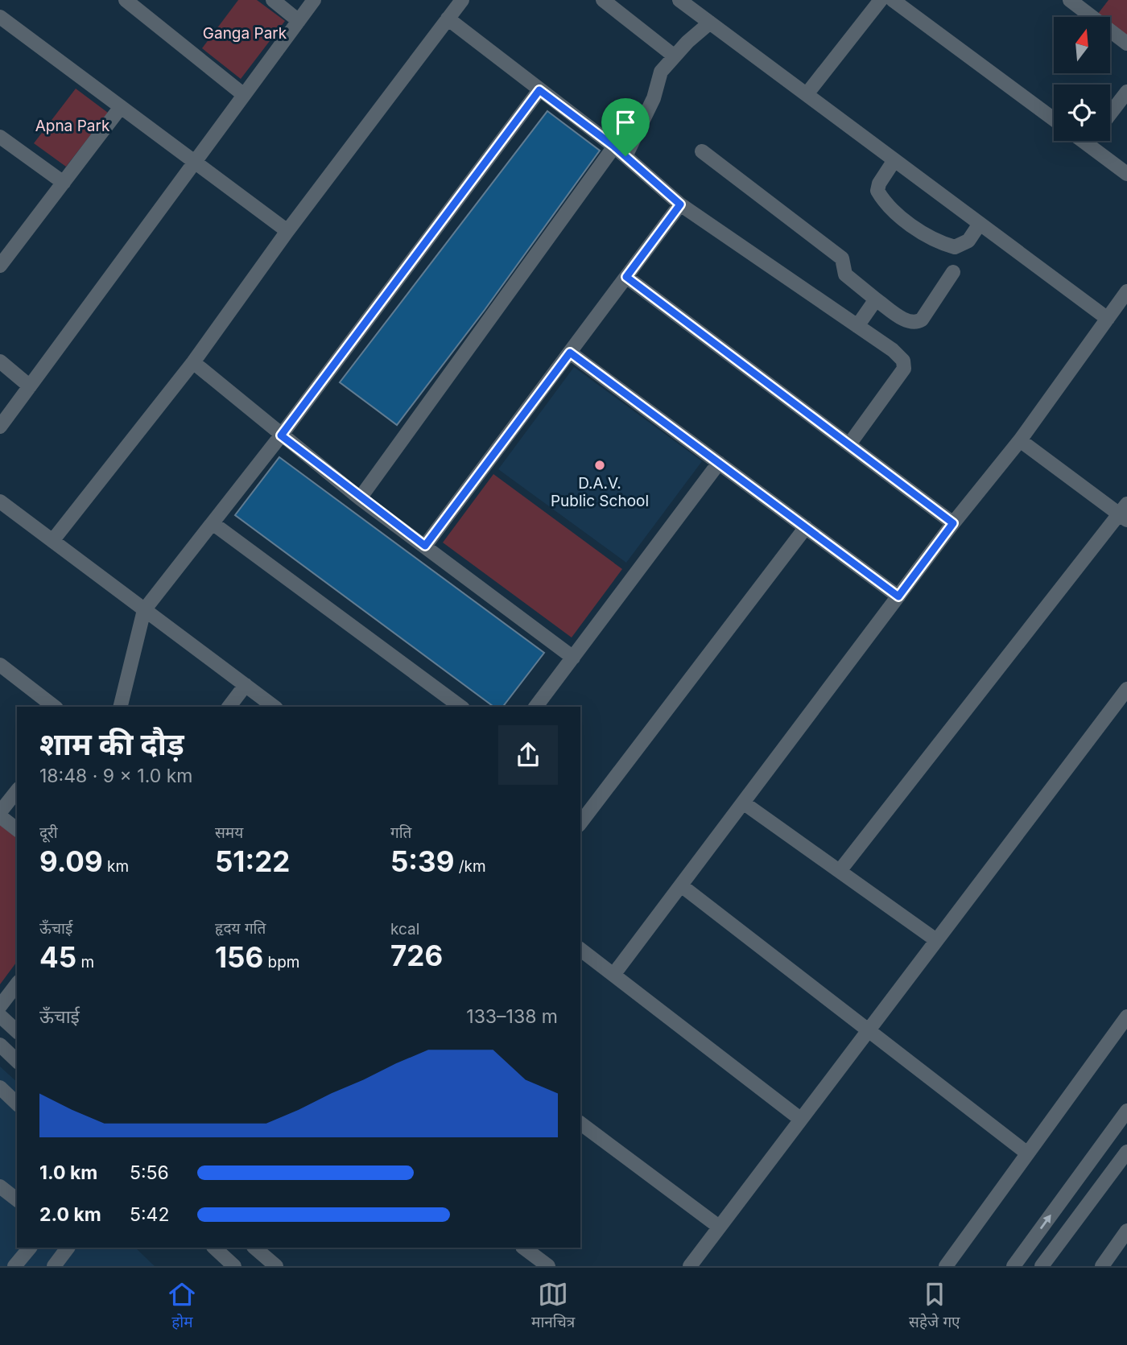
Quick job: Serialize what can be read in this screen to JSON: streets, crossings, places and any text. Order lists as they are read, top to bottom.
{
  "parks": ["Ganga Park", "Apna Park"],
  "places": ["D.A.V. Public School"],
  "north": "top",
  "page": {
    "heading": ["शाम की दौड़", "18:48 · 9 × 1.0 km"],
    "stats": [
      ["दूरी", "9.09 km"],
      ["समय", "51:22"],
      ["गति", "5:39 /km"],
      ["ऊँचाई", "45 m"],
      ["हृदय गति", "156 bpm"],
      ["kcal", "726"]
    ],
    "chart": ["ऊँचाई", "133–138 m"],
    "list": [
      {
        "name": "1.0 km",
        "note": "5:56"
      },
      {
        "name": "2.0 km",
        "note": "5:42"
      }
    ],
    "tabs": ["होम", "मानचित्र", "सहेजे गए"]
  }
}
